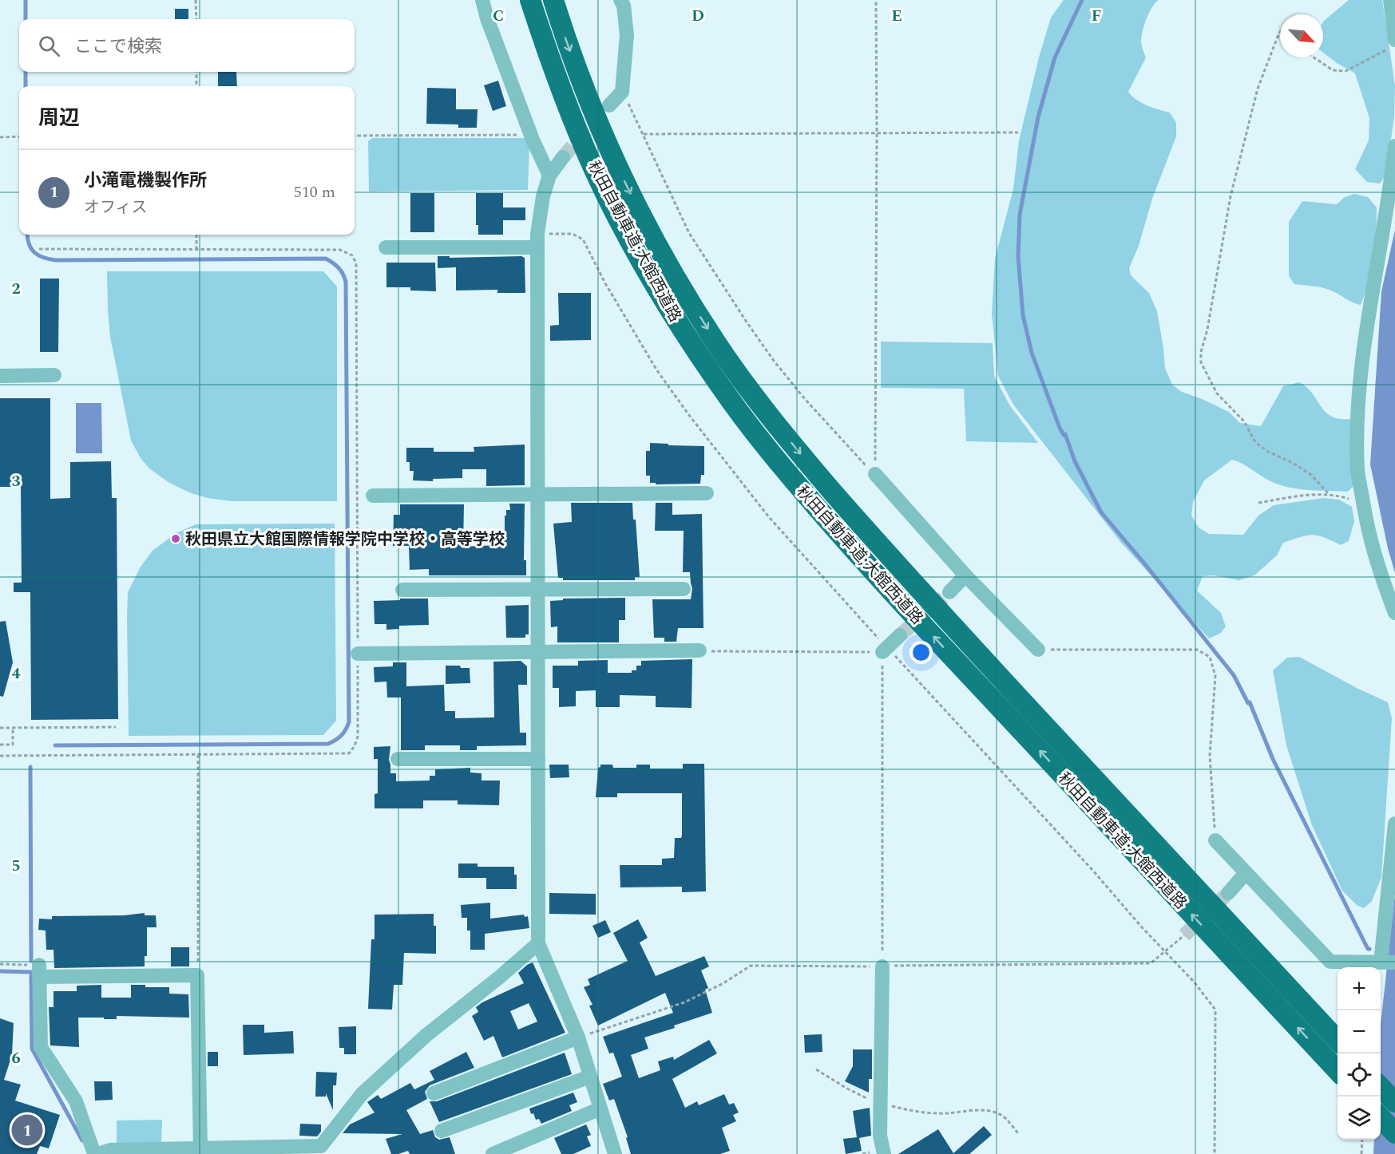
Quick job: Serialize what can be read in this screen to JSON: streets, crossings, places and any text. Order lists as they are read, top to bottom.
{
  "streets": {
    "highway": ["秋田自動車道;大館西道路"]
  },
  "places": ["秋田県立大館国際情報学院中学校・高等学校"],
  "north": "bottom right",
  "page": {
    "search": "ここで検索",
    "heading": "周辺",
    "list": [
      {
        "mark": "1",
        "name": "小滝電機製作所",
        "note": "オフィス",
        "value": "510 m"
      }
    ],
    "map_buttons": ["+", "−"],
    "pins": "1"
  },
  "grid": {
    "columns": [
      "C",
      "D",
      "E",
      "F"
    ],
    "rows": [
      "2",
      "3",
      "4",
      "5",
      "6"
    ]
  }
}
